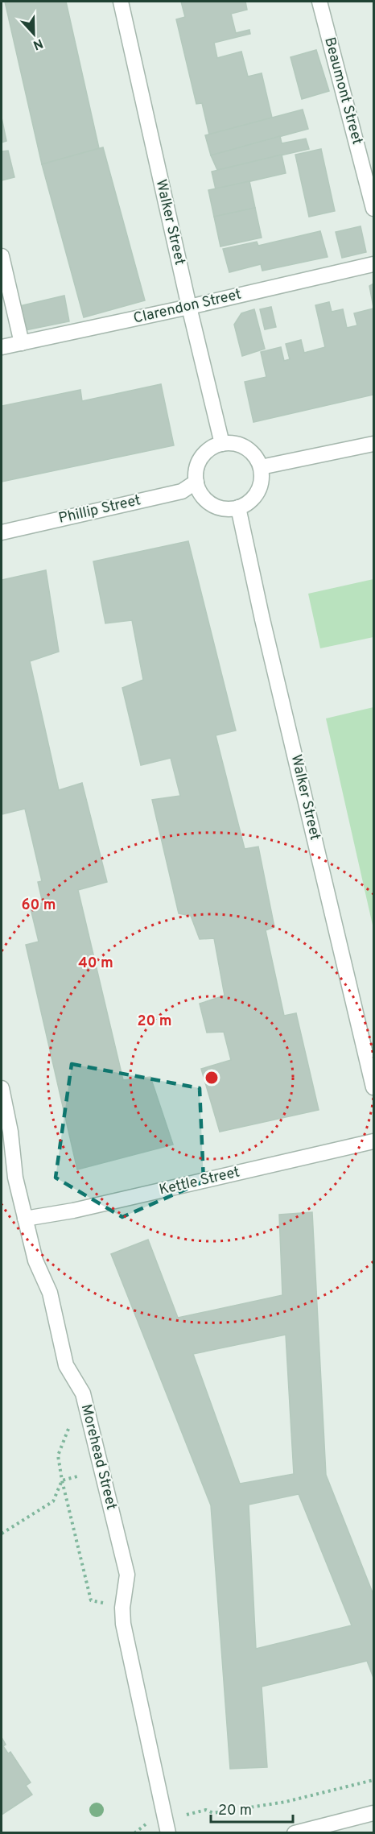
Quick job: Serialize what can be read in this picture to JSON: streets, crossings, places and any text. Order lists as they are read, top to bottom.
{
  "streets": {
    "street": [
      "Beaumont Street",
      "Walker Street",
      "Clarendon Street",
      "Phillip Street",
      "Kettle Street",
      "Morehead Street"
    ]
  },
  "crossings": [
    ["Walker Street", "Clarendon Street"],
    ["Walker Street", "Phillip Street"],
    ["Kettle Street", "Morehead Street"]
  ],
  "scale_bar": "20 m",
  "north": "bottom",
  "rings": ["60 m", "40 m", "20 m"]
}
